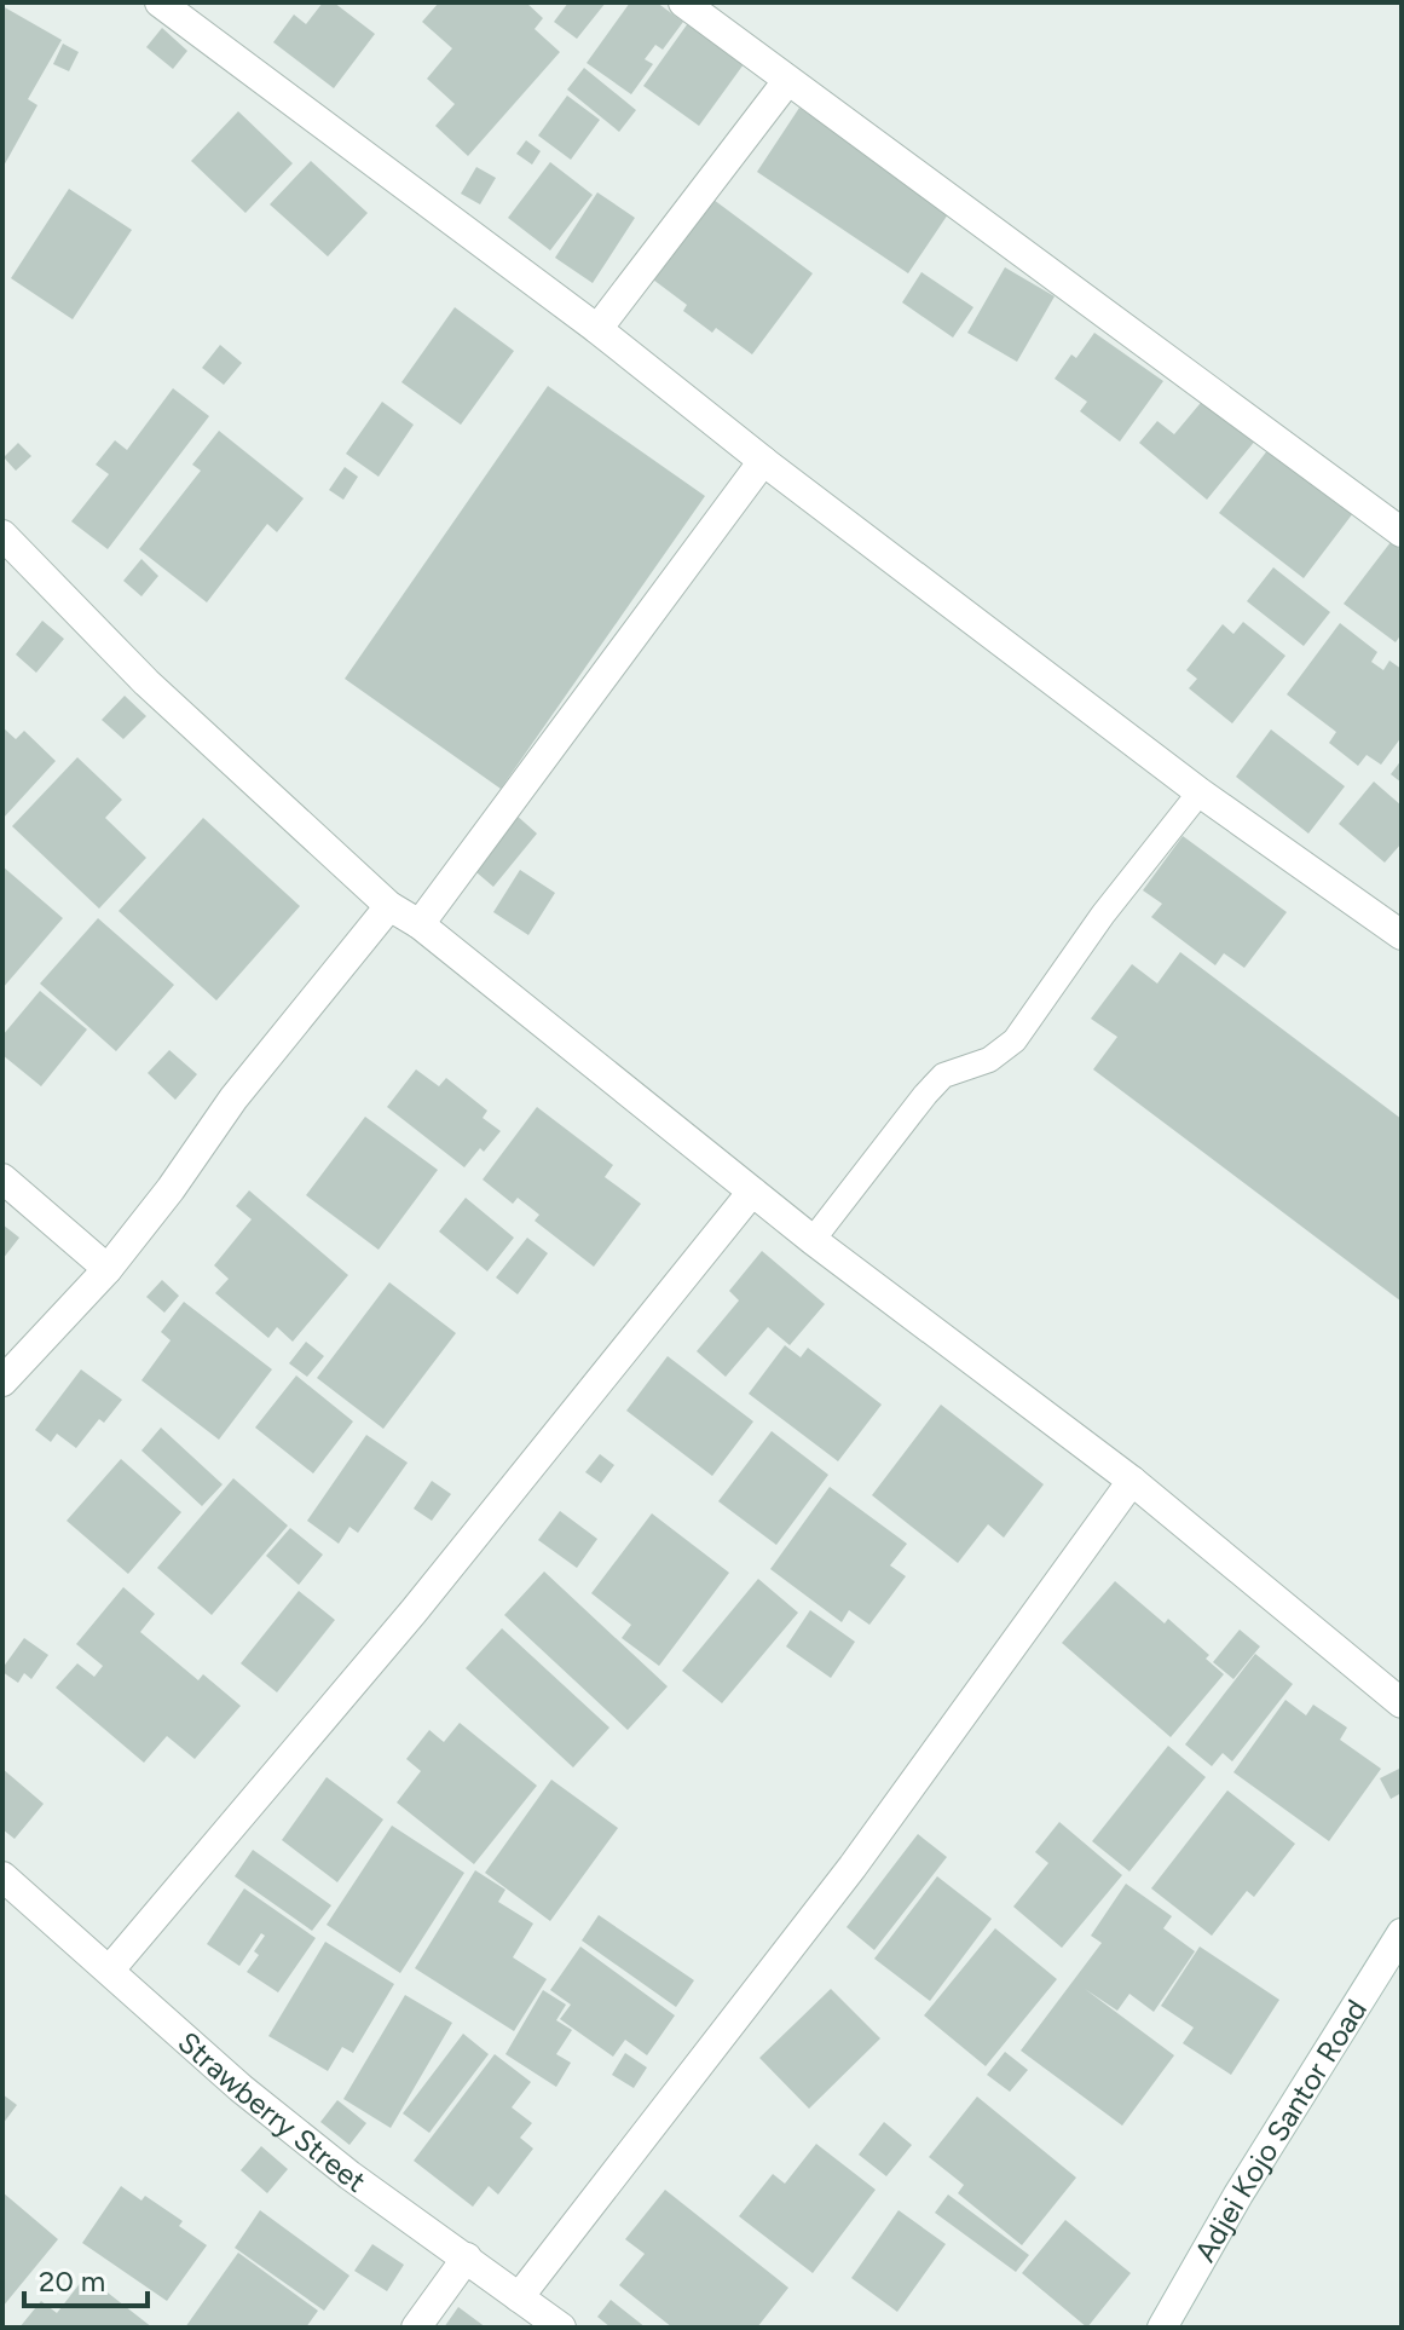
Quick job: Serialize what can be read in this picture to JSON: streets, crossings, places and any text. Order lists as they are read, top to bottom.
{
  "streets": {
    "street": ["Strawberry Street", "Adjei Kojo Santor Road"]
  },
  "scale_bar": "20 m"
}
